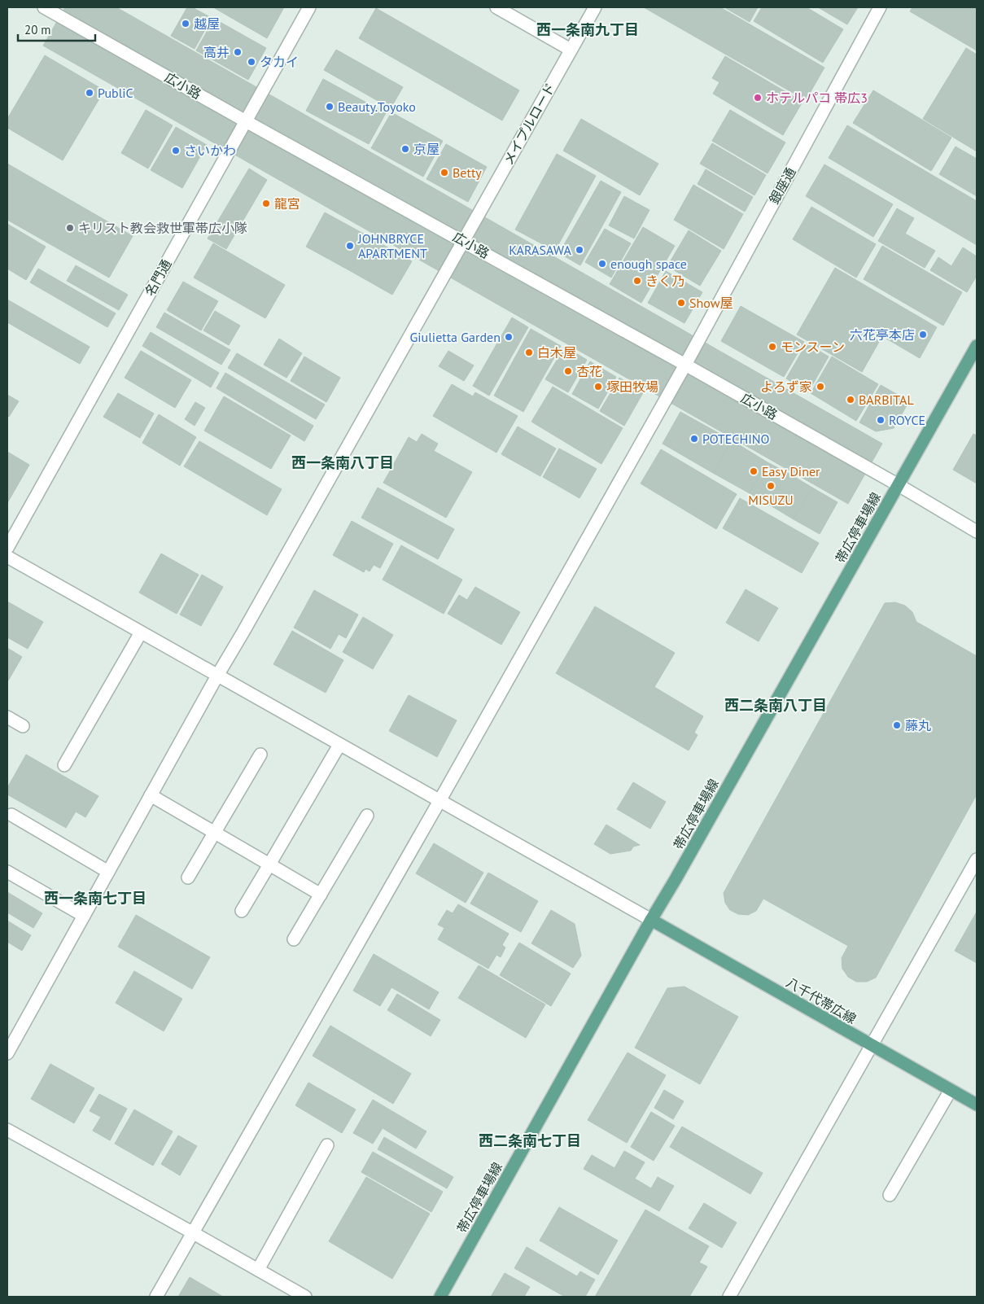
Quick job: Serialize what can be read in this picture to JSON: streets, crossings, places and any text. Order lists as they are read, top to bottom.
{
  "streets": {
    "main road": ["帯広停車場線", "八千代帯広線"],
    "street": [
      "広小路",
      "メイプルロード",
      "銀座通",
      "名門通"
    ]
  },
  "crossings": [
    ["広小路", "メイプルロード"],
    ["広小路", "銀座通"],
    ["広小路", "名門通"],
    ["広小路", "帯広停車場線"],
    ["帯広停車場線", "八千代帯広線"]
  ],
  "districts": [
    "西一条南九丁目",
    "西一条南八丁目",
    "西二条南八丁目",
    "西一条南七丁目",
    "西二条南七丁目"
  ],
  "places": [
    "越屋",
    "高井",
    "タカイ",
    "PubliC",
    "ホテルパコ 帯広3",
    "Beauty.Toyoko",
    "京屋",
    "さいかわ",
    "Betty",
    "龍宮",
    "キリスト教会救世軍帯広小隊",
    "JOHNBRYCE APARTMENT",
    "KARASAWA",
    "enough space",
    "きく乃",
    "Show屋",
    "六花亭本店",
    "Giulietta Garden",
    "モンスーン",
    "白木屋",
    "杏花",
    "塚田牧場",
    "よろず家",
    "BARBITAL",
    "ROYCE",
    "POTECHINO",
    "Easy Diner",
    "MISUZU",
    "藤丸"
  ],
  "scale_bar": "20 m"
}
